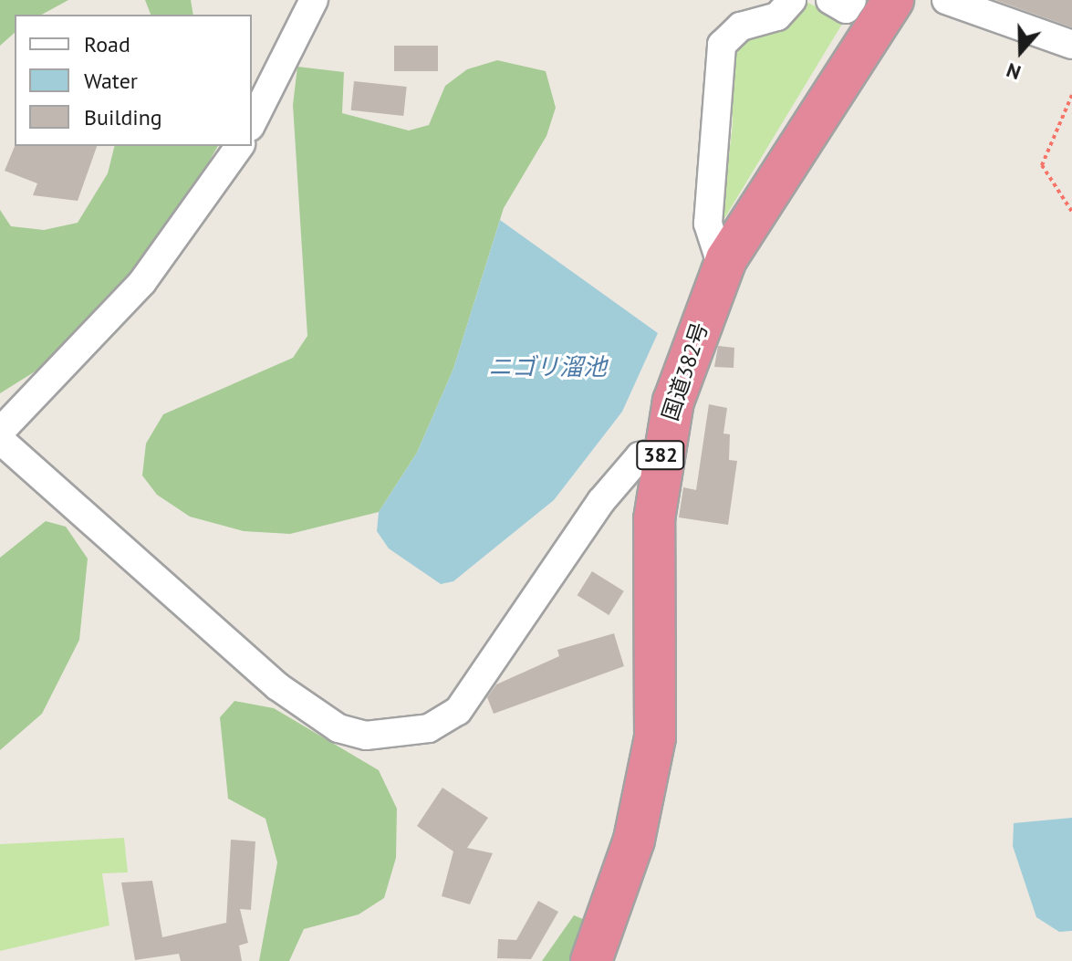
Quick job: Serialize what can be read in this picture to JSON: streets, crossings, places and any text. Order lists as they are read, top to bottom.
{
  "streets": {
    "highway": ["国道382号", "382"]
  },
  "water": ["ニゴリ溜池"],
  "legend": ["Road", "Water", "Building"],
  "north": "bottom"
}
